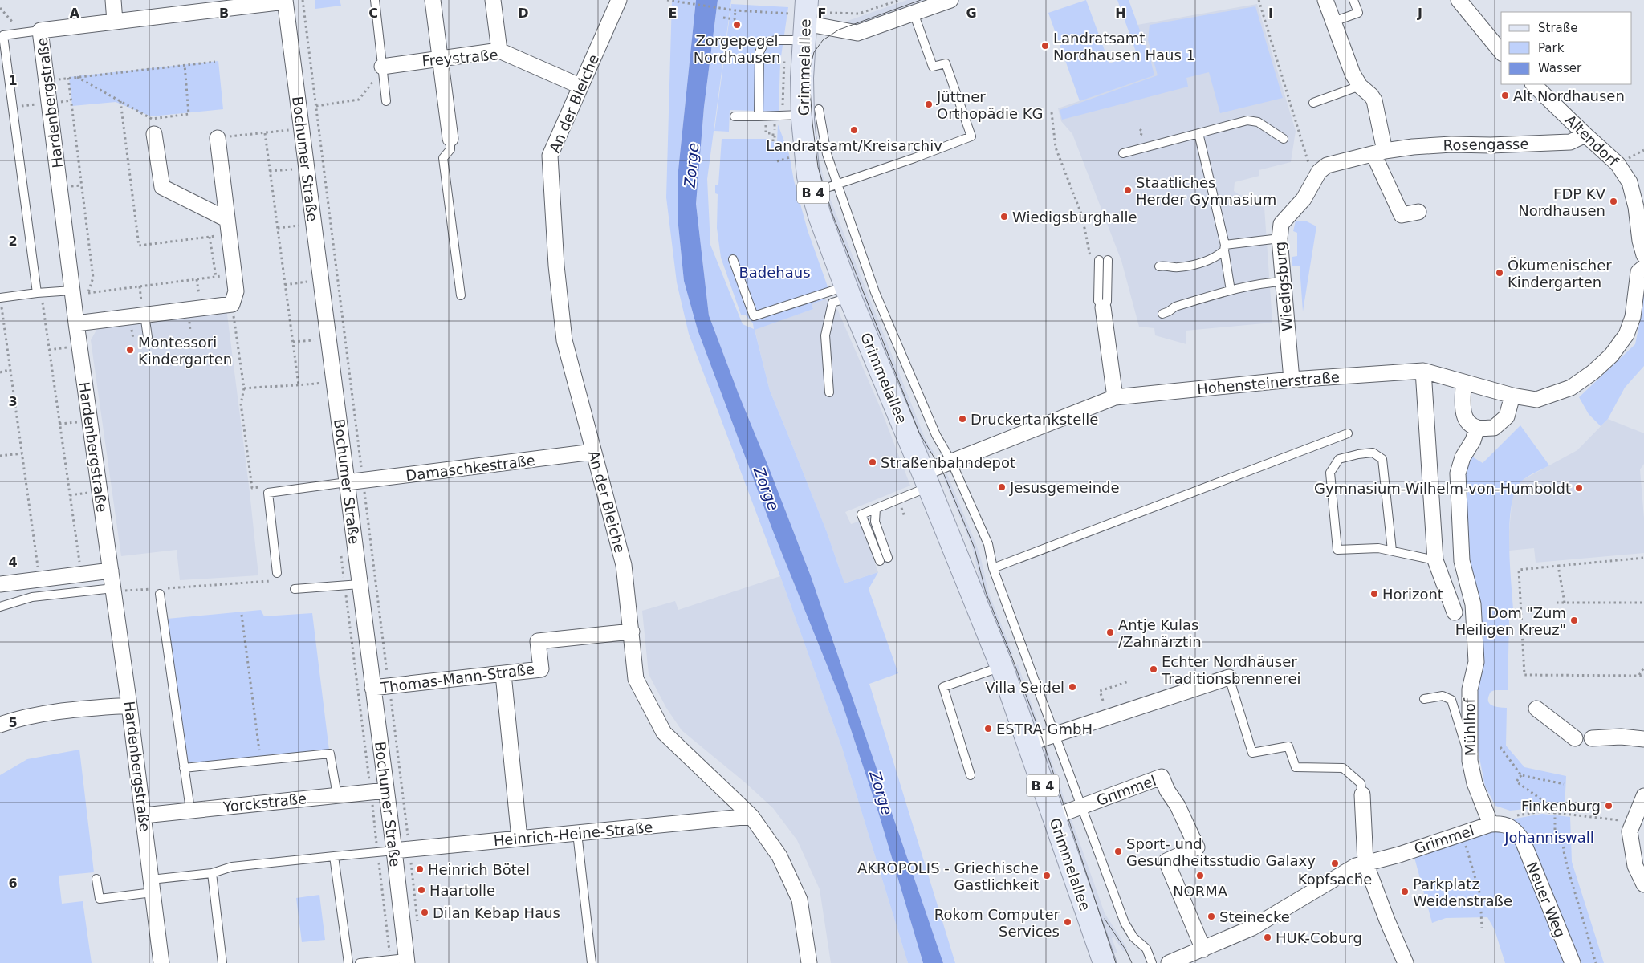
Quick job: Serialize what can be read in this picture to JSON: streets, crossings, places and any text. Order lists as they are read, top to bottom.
{
  "streets": {
    "main road": ["Grimmelallee", "B 4"],
    "street": [
      "Freystraße",
      "Hardenbergstraße",
      "An der Bleiche",
      "Altendorf",
      "Rosengasse",
      "Bochumer Straße",
      "Wiedigsburg",
      "Hohensteinerstraße",
      "Damaschkestraße",
      "Thomas-Mann-Straße",
      "Mühlhof",
      "Grimmel",
      "Yorckstraße",
      "Heinrich-Heine-Straße",
      "Neuer Weg"
    ]
  },
  "crossings": [
    ["Freystraße", "An der Bleiche"],
    ["Grimmelallee", "Hohensteinerstraße"],
    ["Grimmelallee", "Grimmel"],
    ["Hardenbergstraße", "Bochumer Straße"],
    ["Hardenbergstraße", "Yorckstraße"],
    ["An der Bleiche", "Damaschkestraße"],
    ["An der Bleiche", "Thomas-Mann-Straße"],
    ["An der Bleiche", "Heinrich-Heine-Straße"],
    ["Altendorf", "Rosengasse"],
    ["Rosengasse", "Wiedigsburg"],
    ["Bochumer Straße", "Damaschkestraße"],
    ["Bochumer Straße", "Thomas-Mann-Straße"],
    ["Bochumer Straße", "Yorckstraße"],
    ["Bochumer Straße", "Heinrich-Heine-Straße"],
    ["Wiedigsburg", "Hohensteinerstraße"],
    ["Mühlhof", "Grimmel"],
    ["Mühlhof", "Neuer Weg"],
    ["Grimmel", "Neuer Weg"]
  ],
  "water": ["Zorge"],
  "parks": ["Badehaus", "Johanniswall"],
  "places": [
    "Zorgepegel Nordhausen",
    "Landratsamt Nordhausen Haus 1",
    "Alt Nordhausen",
    "Jüttner Orthopädie KG",
    "Landratsamt/Kreisarchiv",
    "Staatliches Herder Gymnasium",
    "FDP KV Nordhausen",
    "Wiedigsburghalle",
    "Ökumenischer Kindergarten",
    "Montessori Kindergarten",
    "Druckertankstelle",
    "Straßenbahndepot",
    "Jesusgemeinde",
    "Gymnasium-Wilhelm-von-Humboldt",
    "Horizont",
    "Dom \"Zum Heiligen Kreuz\"",
    "Antje Kulas /Zahnärztin",
    "Echter Nordhäuser Traditionsbrennerei",
    "Villa Seidel",
    "ESTRA GmbH",
    "Finkenburg",
    "Sport- und Gesundheitsstudio Galaxy",
    "Kopfsache",
    "Heinrich Bötel",
    "AKROPOLIS - Griechische Gastlichkeit",
    "NORMA",
    "Haartolle",
    "Parkplatz Weidenstraße",
    "Dilan Kebap Haus",
    "Steinecke",
    "Rokom Computer Services",
    "HUK-Coburg"
  ],
  "legend": ["Straße", "Park", "Wasser"],
  "grid": {
    "columns": [
      "A",
      "B",
      "C",
      "D",
      "E",
      "F",
      "G",
      "H",
      "I",
      "J"
    ],
    "rows": [
      "1",
      "2",
      "3",
      "4",
      "5",
      "6"
    ]
  }
}
